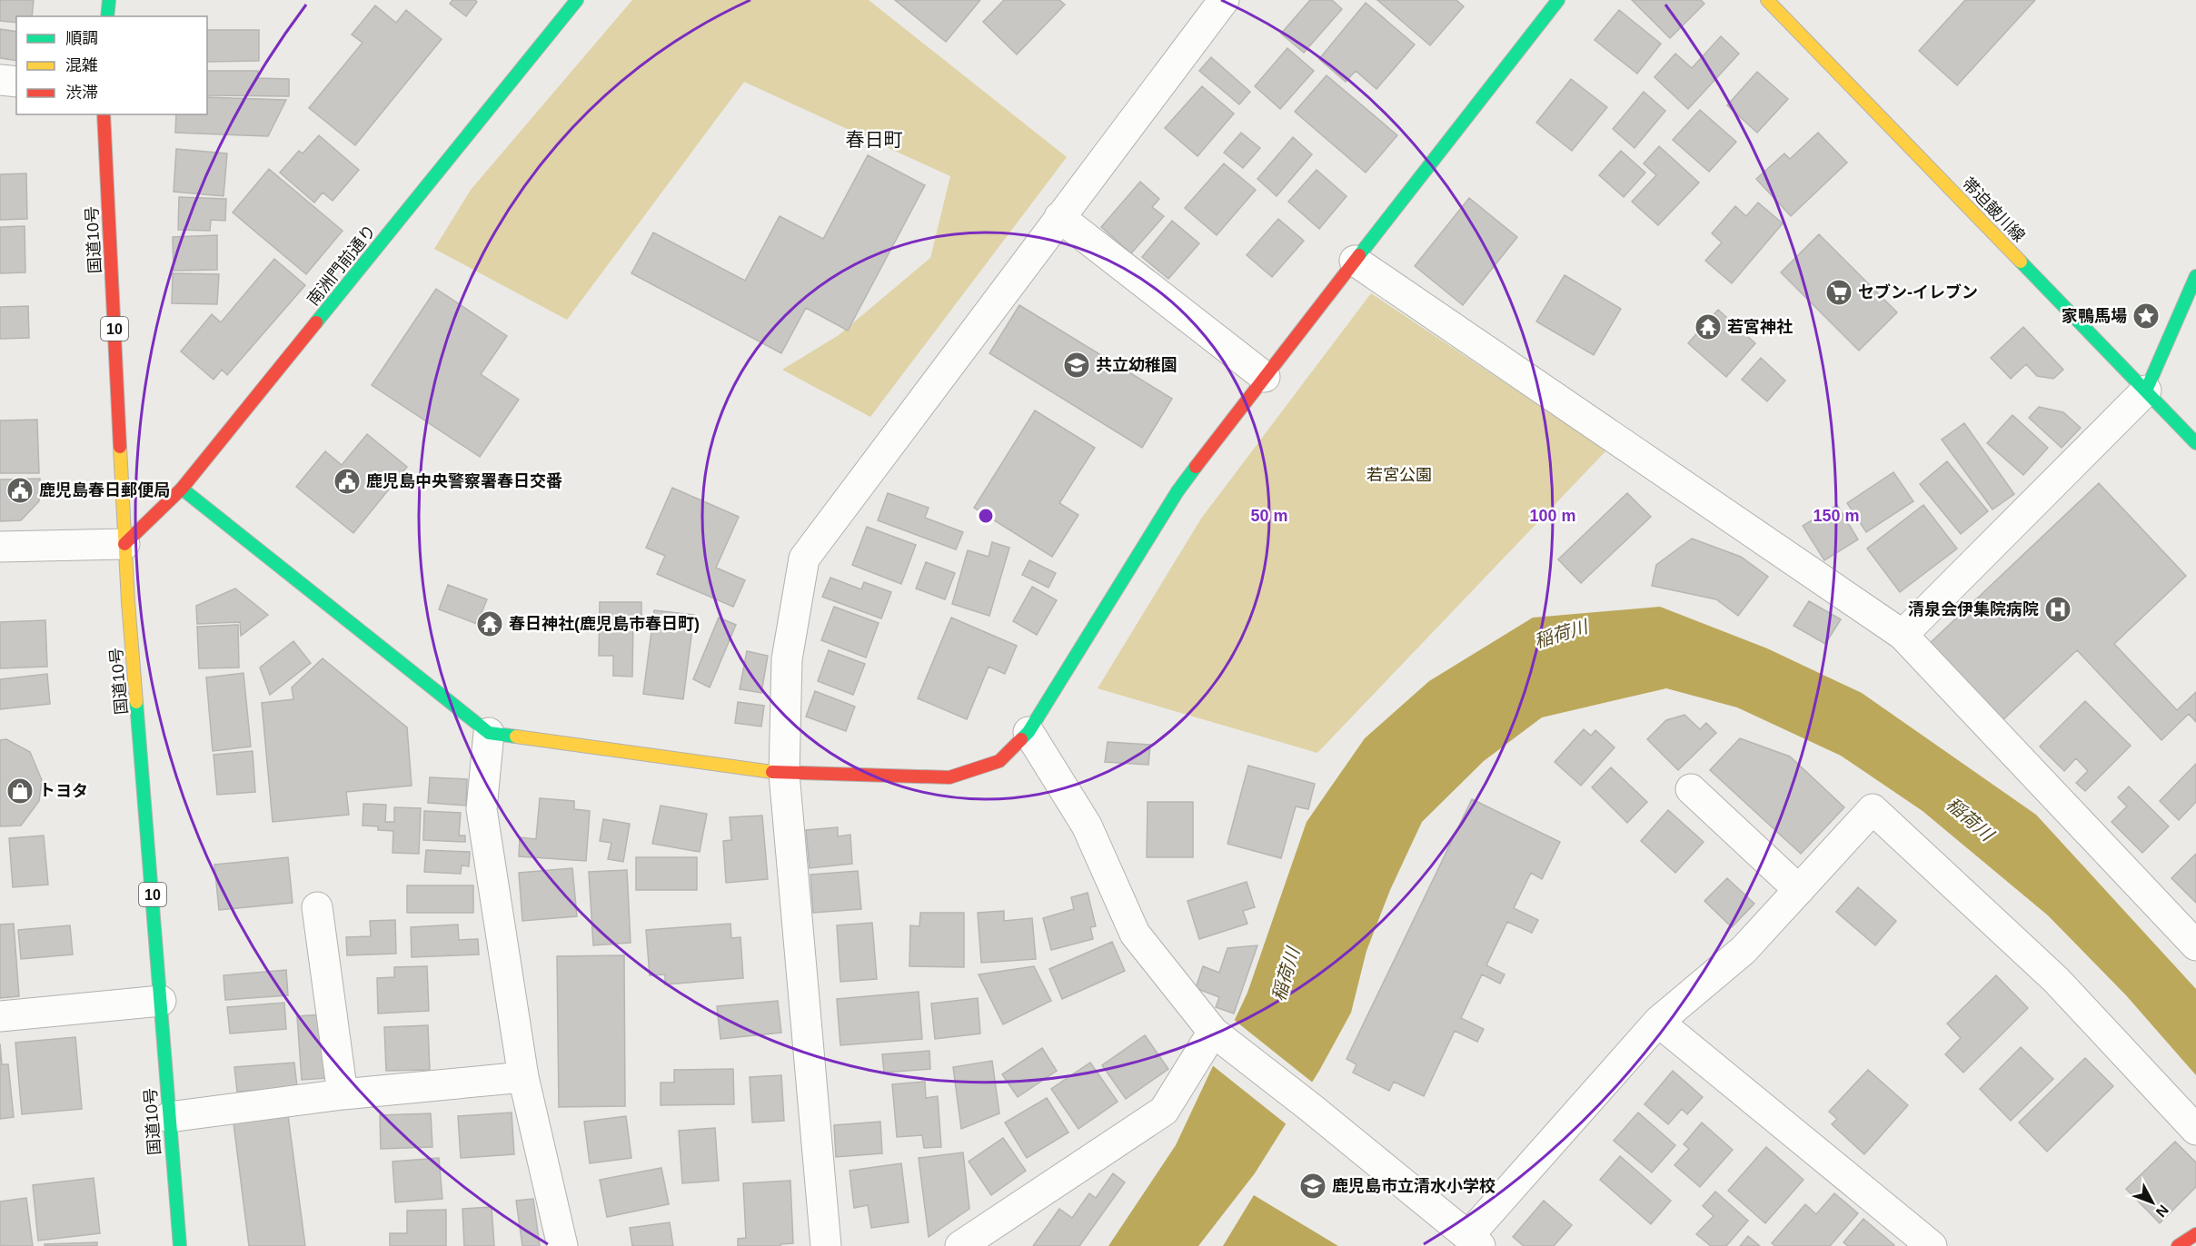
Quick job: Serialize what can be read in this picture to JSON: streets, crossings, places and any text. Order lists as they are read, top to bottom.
{
  "streets": {
    "main road": [
      "帯迫皷川線",
      "国道10号",
      "南洲門前通り",
      "10"
    ]
  },
  "crossings": [
    ["国道10号", "南洲門前通り"]
  ],
  "districts": ["春日町"],
  "water": ["稲荷川"],
  "parks": ["若宮公園"],
  "places": {
    "supermarket": ["セブン-イレブン"],
    "place": ["家鴨馬場"],
    "temple": ["若宮神社", "春日神社(鹿児島市春日町)"],
    "school or university": ["共立幼稚園", "鹿児島市立清水小学校"],
    "public building": ["鹿児島中央警察署春日交番", "鹿児島春日郵便局"],
    "hospital": ["清泉会伊集院病院"],
    "shop": ["トヨタ"]
  },
  "legend": ["順調", "混雑", "渋滞"],
  "north": "bottom right",
  "rings": ["50 m", "100 m", "150 m"]
}
